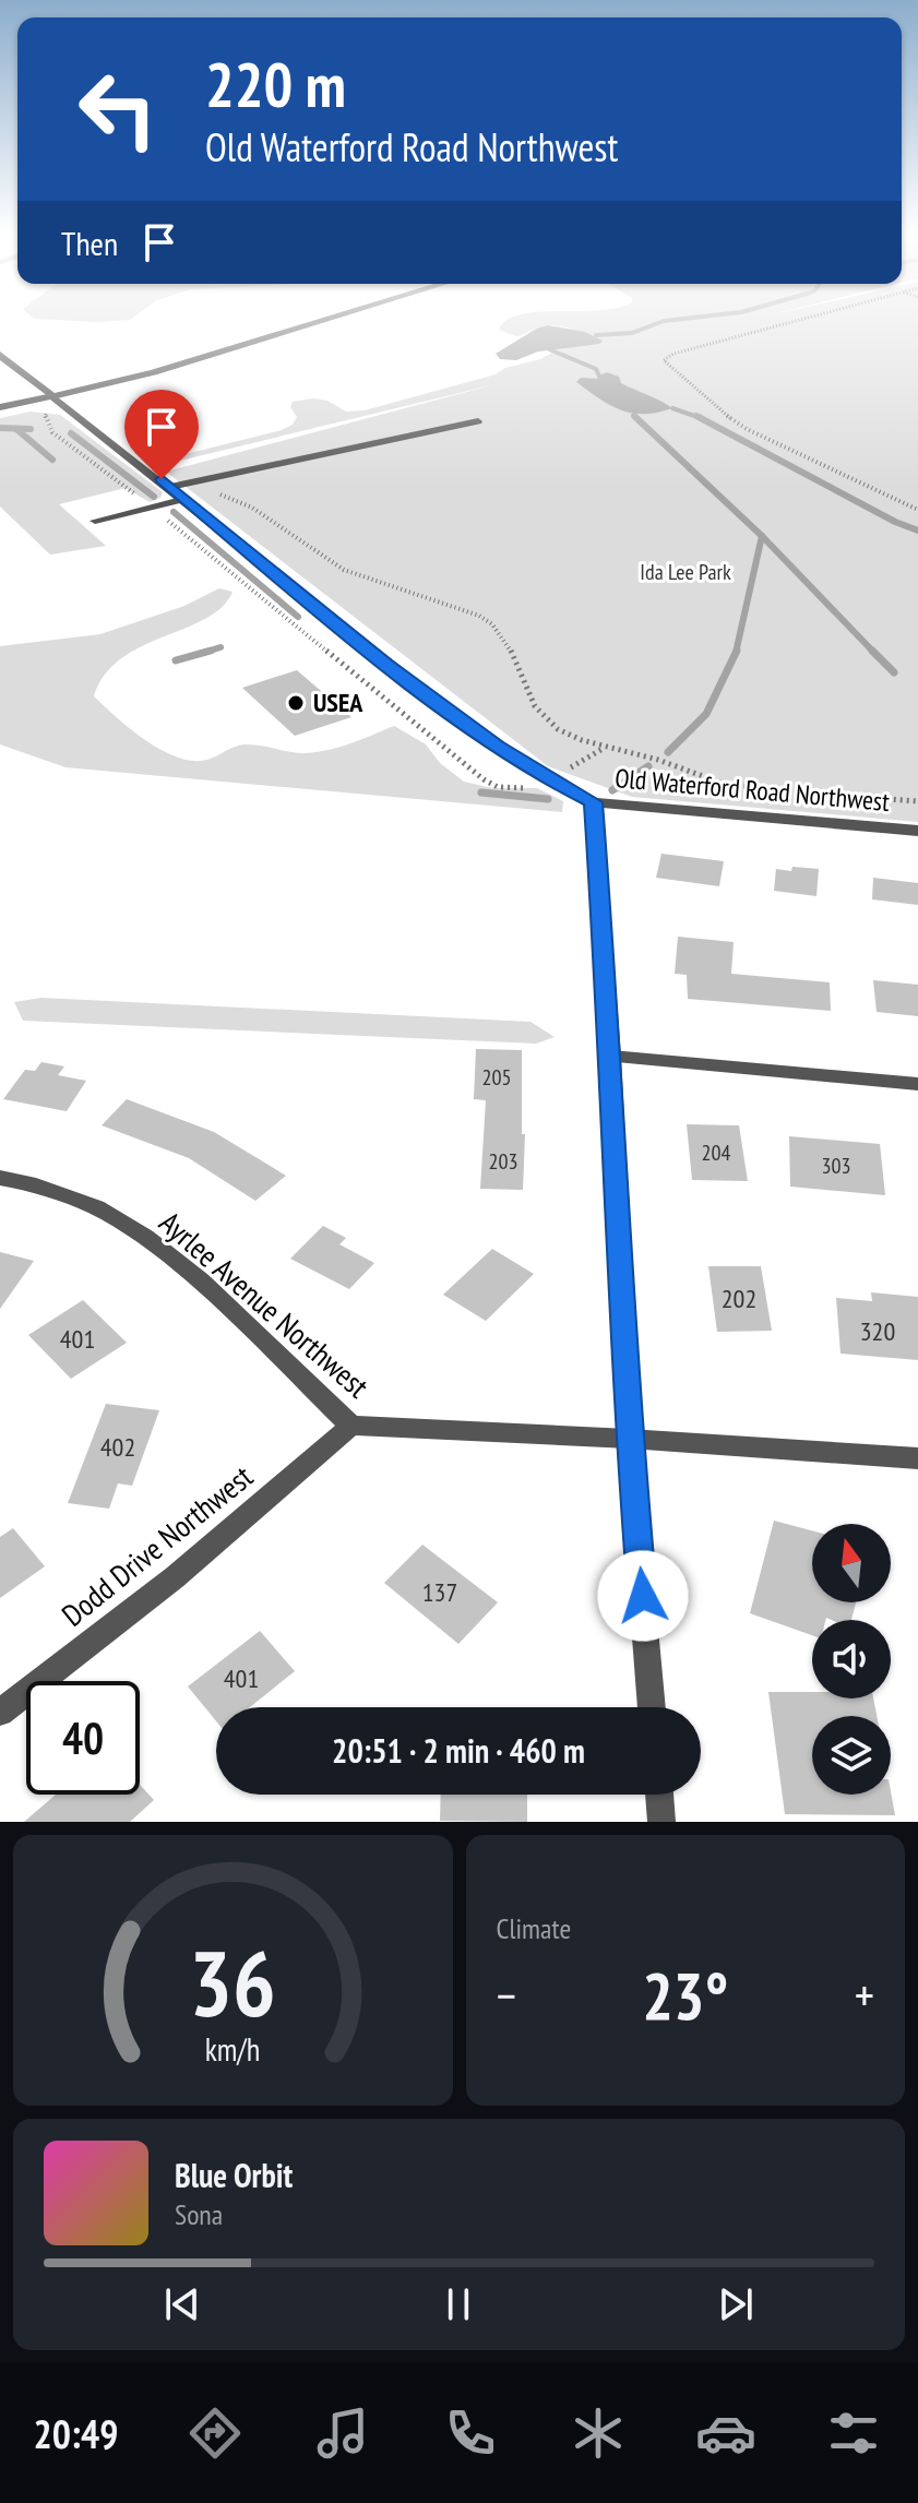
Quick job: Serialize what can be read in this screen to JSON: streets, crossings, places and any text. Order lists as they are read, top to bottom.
{
  "streets": {
    "street": ["Old Waterford Road Northwest", "Ayrlee Avenue Northwest", "Dodd Drive Northwest"]
  },
  "crossings": [
    ["Ayrlee Avenue Northwest", "Dodd Drive Northwest"]
  ],
  "parks": ["Ida Lee Park"],
  "places": ["USEA"],
  "house_numbers": [
    "205",
    "204",
    "203",
    "303",
    "202",
    "320",
    "401",
    "402",
    "137",
    "401"
  ],
  "north": "top",
  "page": {
    "turn": ["220 m", "Old Waterford Road Northwest"],
    "then": "Then",
    "limit": "40",
    "trip": "20:51 · 2 min · 460 m",
    "tile": "Climate",
    "heat": ["−", "23°", "+"],
    "song": ["Blue Orbit", "Sona"],
    "tabs": "20:49",
    "gauge": ["36", "km/h"]
  }
}
